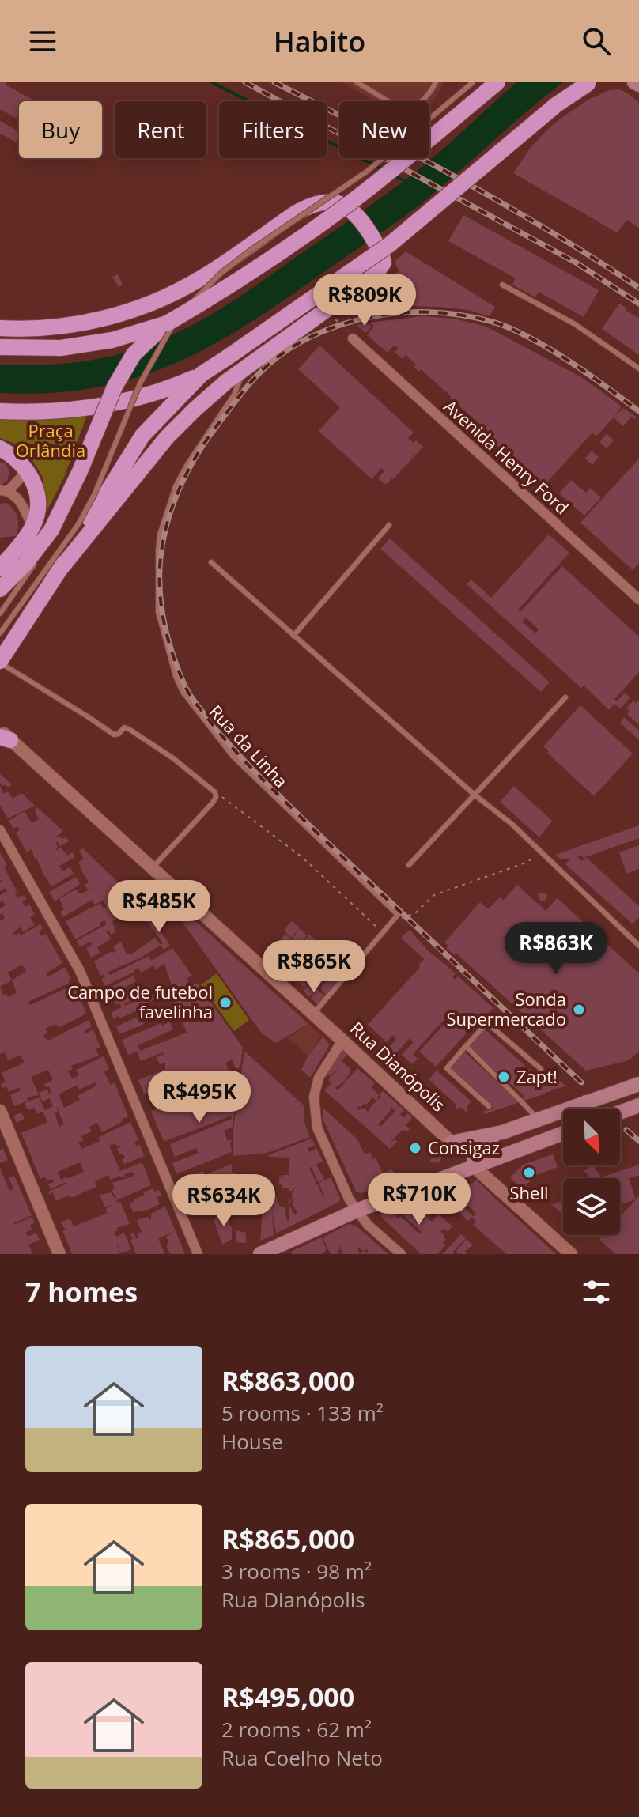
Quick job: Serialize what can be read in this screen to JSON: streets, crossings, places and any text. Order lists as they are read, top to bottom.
{
  "streets": {
    "main road": ["Rua Dianópolis"],
    "street": ["Avenida Henry Ford"],
    "lane": ["Rua da Linha"]
  },
  "crossings": [
    ["Rua da Linha", "Rua Dianópolis"]
  ],
  "parks": ["Praça Orlândia"],
  "places": [
    "Campo de futebol favelinha",
    "Sonda Supermercado",
    "Zapt!",
    "Consigaz",
    "Shell"
  ],
  "north": "bottom right",
  "page": {
    "header": "Habito",
    "chip": [
      "Buy",
      "Rent",
      "Filters",
      "New"
    ],
    "price": [
      "R$809K",
      "R$485K",
      "R$863K",
      "R$865K",
      "R$495K",
      "R$710K",
      "R$634K"
    ],
    "heading": "7 homes",
    "list": [
      {
        "name": "R$863,000",
        "note": "5 rooms · 133 m² · House"
      },
      {
        "name": "R$865,000",
        "note": "3 rooms · 98 m² · Rua Dianópolis"
      },
      {
        "name": "R$495,000",
        "note": "2 rooms · 62 m² · Rua Coelho Neto"
      }
    ]
  }
}
